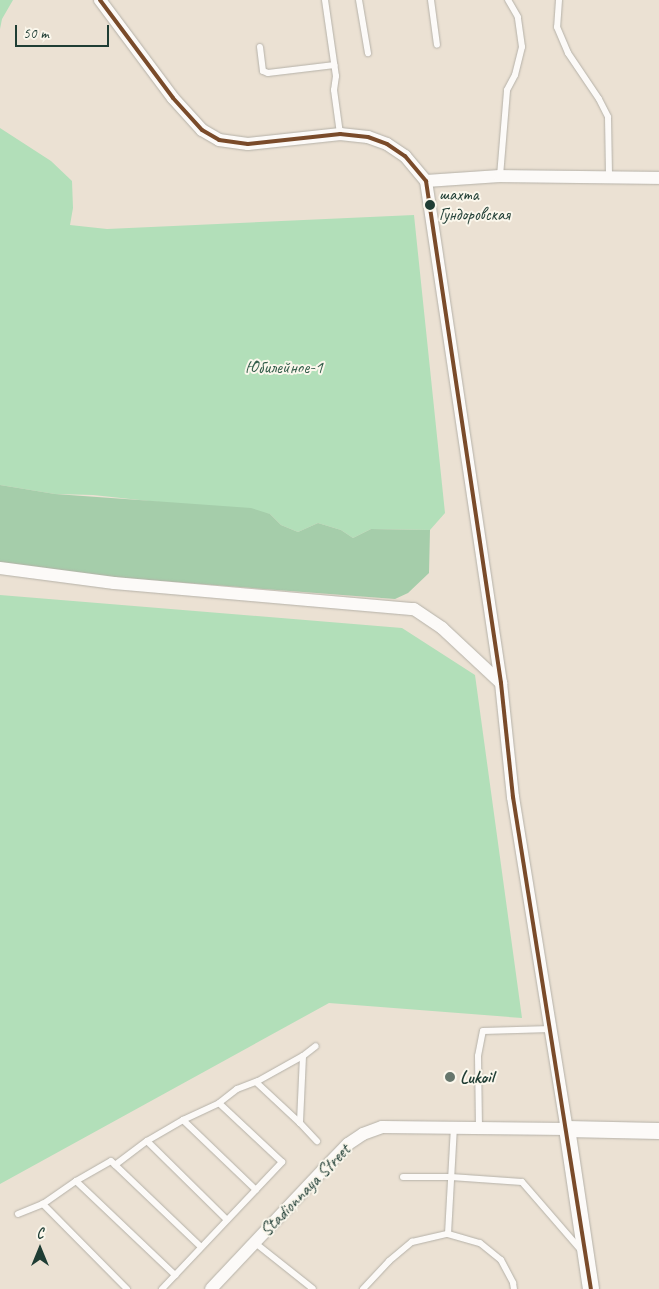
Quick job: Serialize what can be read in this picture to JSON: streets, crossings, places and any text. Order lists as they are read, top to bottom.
{
  "streets": {
    "street": ["Stadionnaya Street"]
  },
  "parks": ["Юбилейное-1"],
  "places": ["шахта Гундоровская", "Lukoil"],
  "scale_bar": "50 m",
  "north": "top"
}
